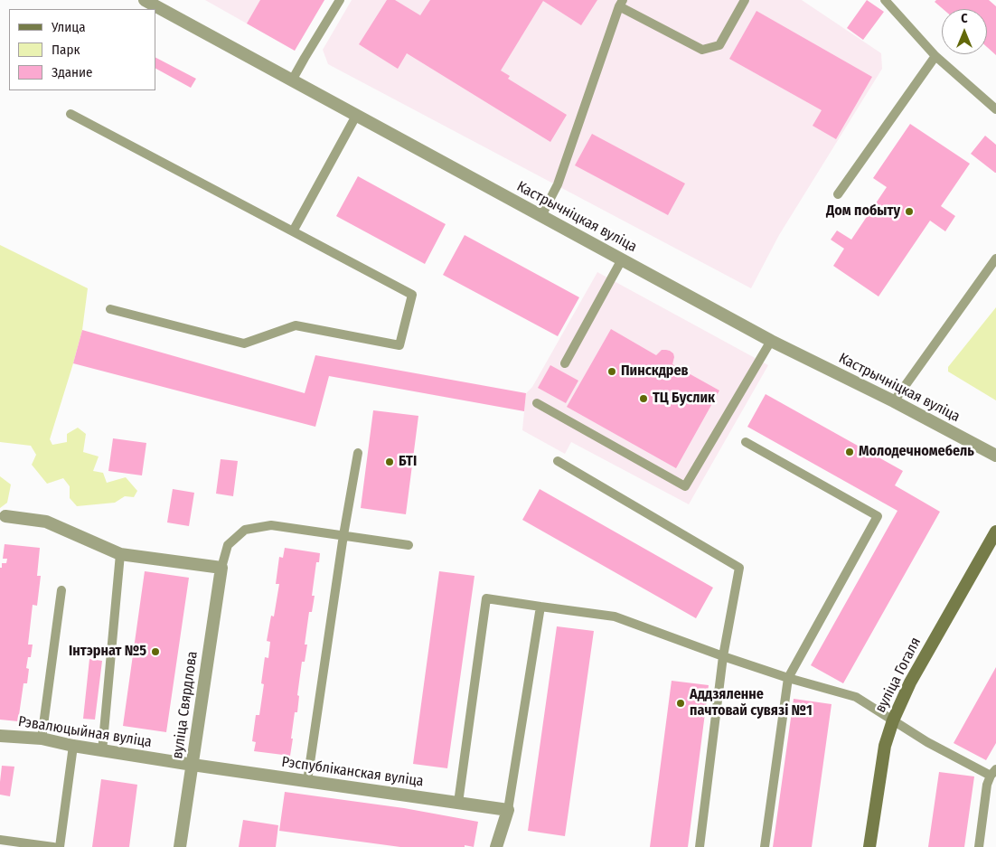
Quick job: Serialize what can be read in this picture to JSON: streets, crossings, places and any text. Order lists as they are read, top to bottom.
{
  "streets": {
    "main road": ["вуліца Гогаля"],
    "street": [
      "Кастрычніцкая вуліца",
      "вуліца Свярдлова",
      "Рэвалюцыйная вуліца",
      "Рэспубліканская вуліца"
    ]
  },
  "crossings": [
    ["вуліца Свярдлова", "Рэвалюцыйная вуліца"],
    ["вуліца Свярдлова", "Рэспубліканская вуліца"],
    ["Рэвалюцыйная вуліца", "Рэспубліканская вуліца"]
  ],
  "places": [
    "Дом побыту",
    "Пинскдрев",
    "ТЦ Буслик",
    "Молодечномебель",
    "БТІ",
    "Інтэрнат №5",
    "Аддзяленне пачтовай сувязі №1"
  ],
  "legend": ["Улица", "Парк", "Здание"],
  "north": "top"
}
